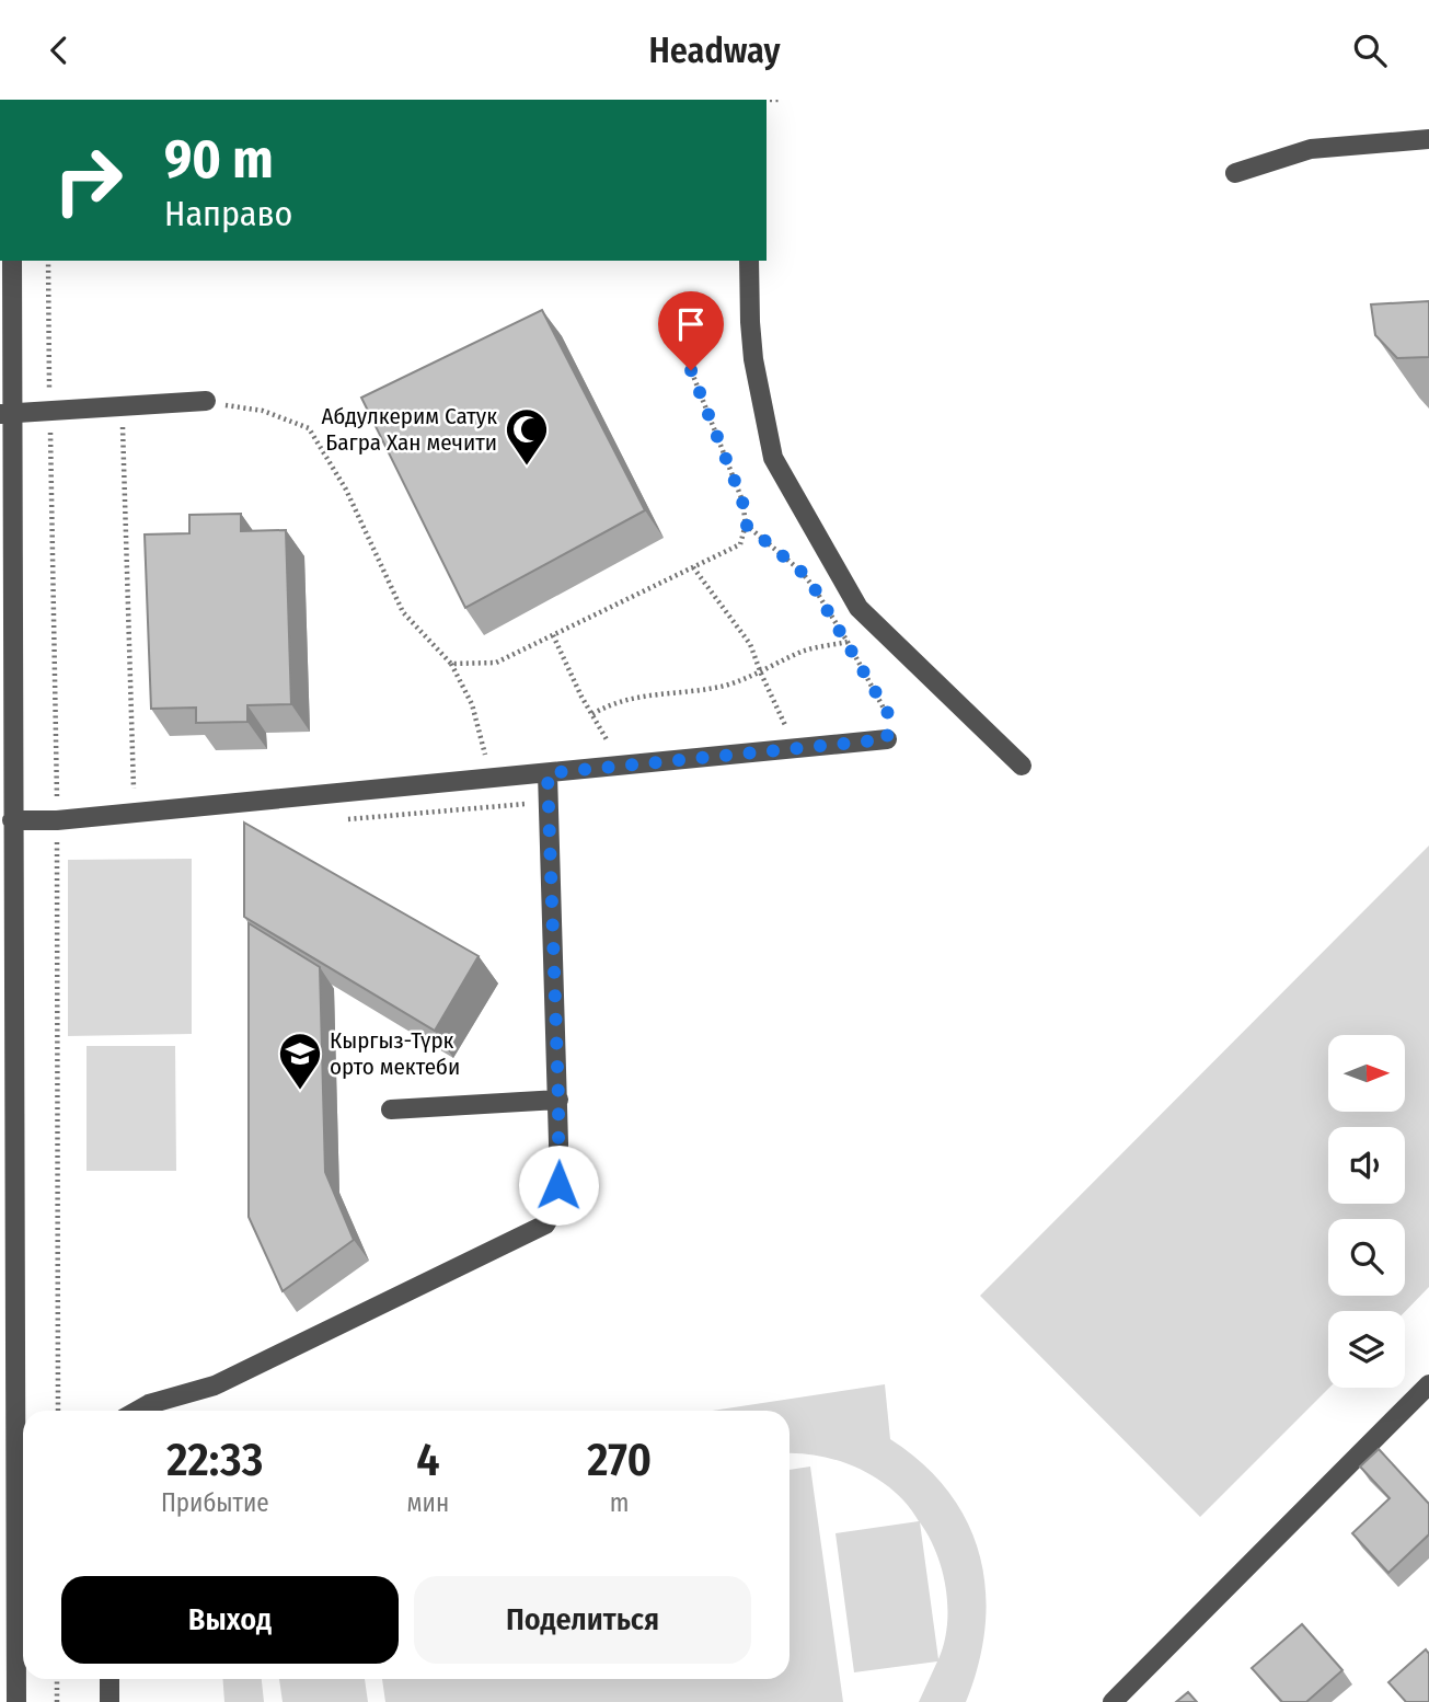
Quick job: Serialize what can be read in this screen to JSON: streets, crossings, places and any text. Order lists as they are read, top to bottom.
{
  "places": {
    "mosque": ["Абдулкерим Сатук Багра Хан мечити"],
    "school or university": ["Кыргыз-Түрк орто мектеби"]
  },
  "north": "right",
  "page": {
    "header": "Headway",
    "turn": ["90 m", "Направо"],
    "eta": [
      "22:33",
      "Прибытие",
      "4",
      "мин",
      "270",
      "m"
    ],
    "buttons": ["Выход", "Поделиться"]
  }
}
